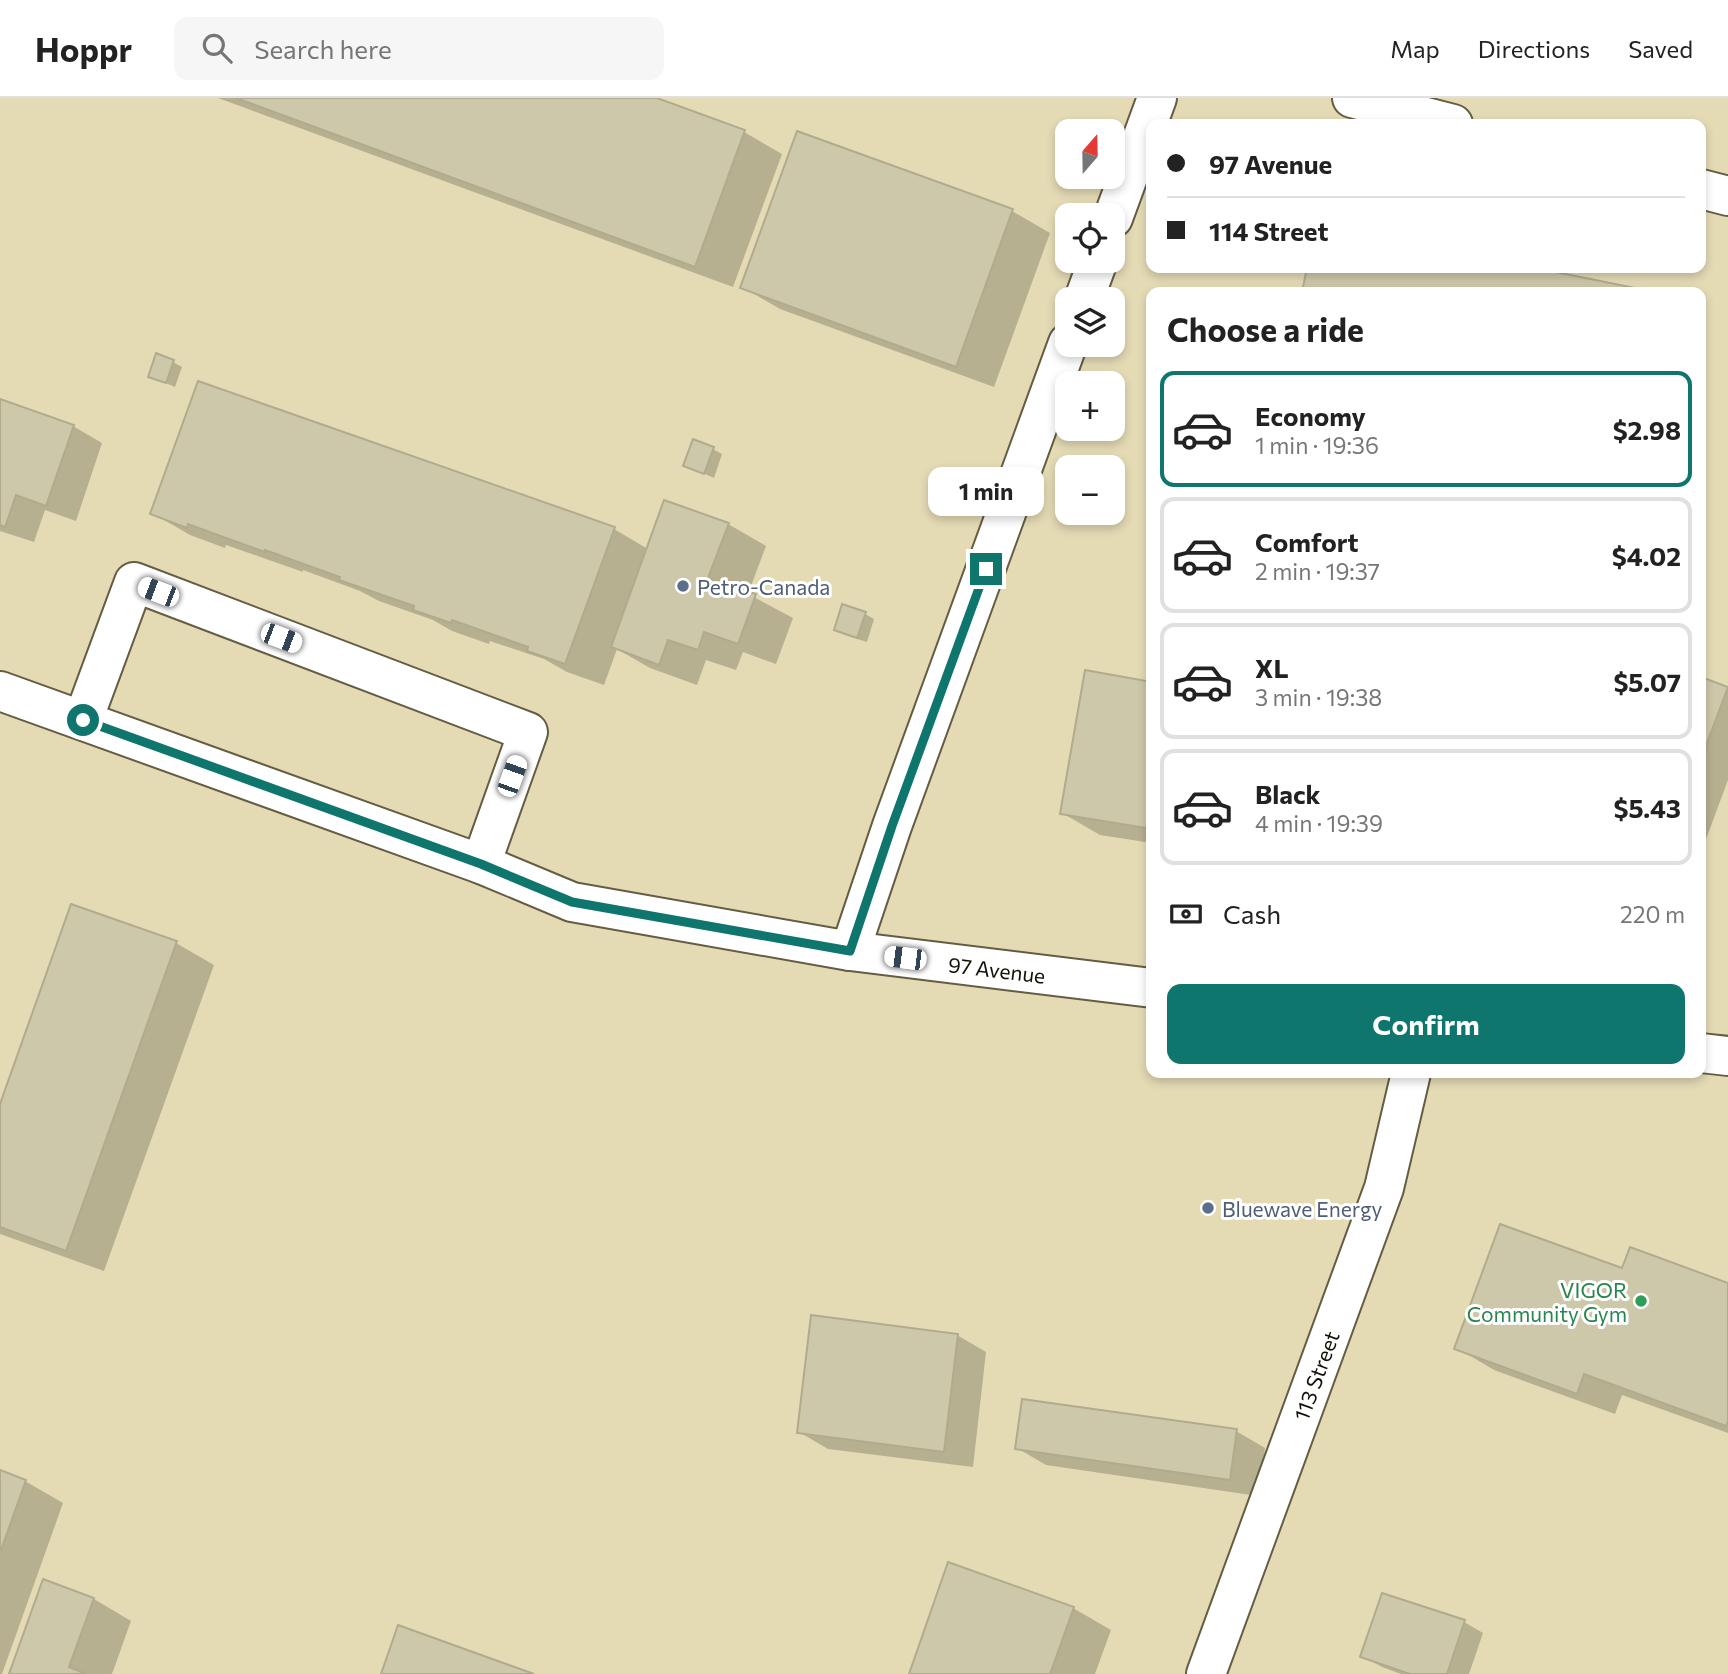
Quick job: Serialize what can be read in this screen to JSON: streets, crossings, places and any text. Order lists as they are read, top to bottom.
{
  "streets": {
    "street": ["97 Avenue", "113 Street"]
  },
  "places": ["Petro-Canada", "Bluewave Energy", "VIGOR Community Gym"],
  "north": "top",
  "page": {
    "header": "Hoppr",
    "search": "Search here",
    "nav": ["Map", "Directions", "Saved"],
    "map_buttons": ["+", "−"],
    "banner": ["97 Avenue", "114 Street"],
    "heading": "Choose a ride",
    "list": [
      {
        "name": "Economy",
        "note": "1 min · 19:36",
        "value": "$2.98"
      },
      {
        "name": "Comfort",
        "note": "2 min · 19:37",
        "value": "$4.02"
      },
      {
        "name": "XL",
        "note": "3 min · 19:38",
        "value": "$5.07"
      },
      {
        "name": "Black",
        "note": "4 min · 19:39",
        "value": "$5.43"
      }
    ],
    "bubble": "1 min",
    "pay": ["Cash", "220 m"],
    "buttons": "Confirm"
  }
}
